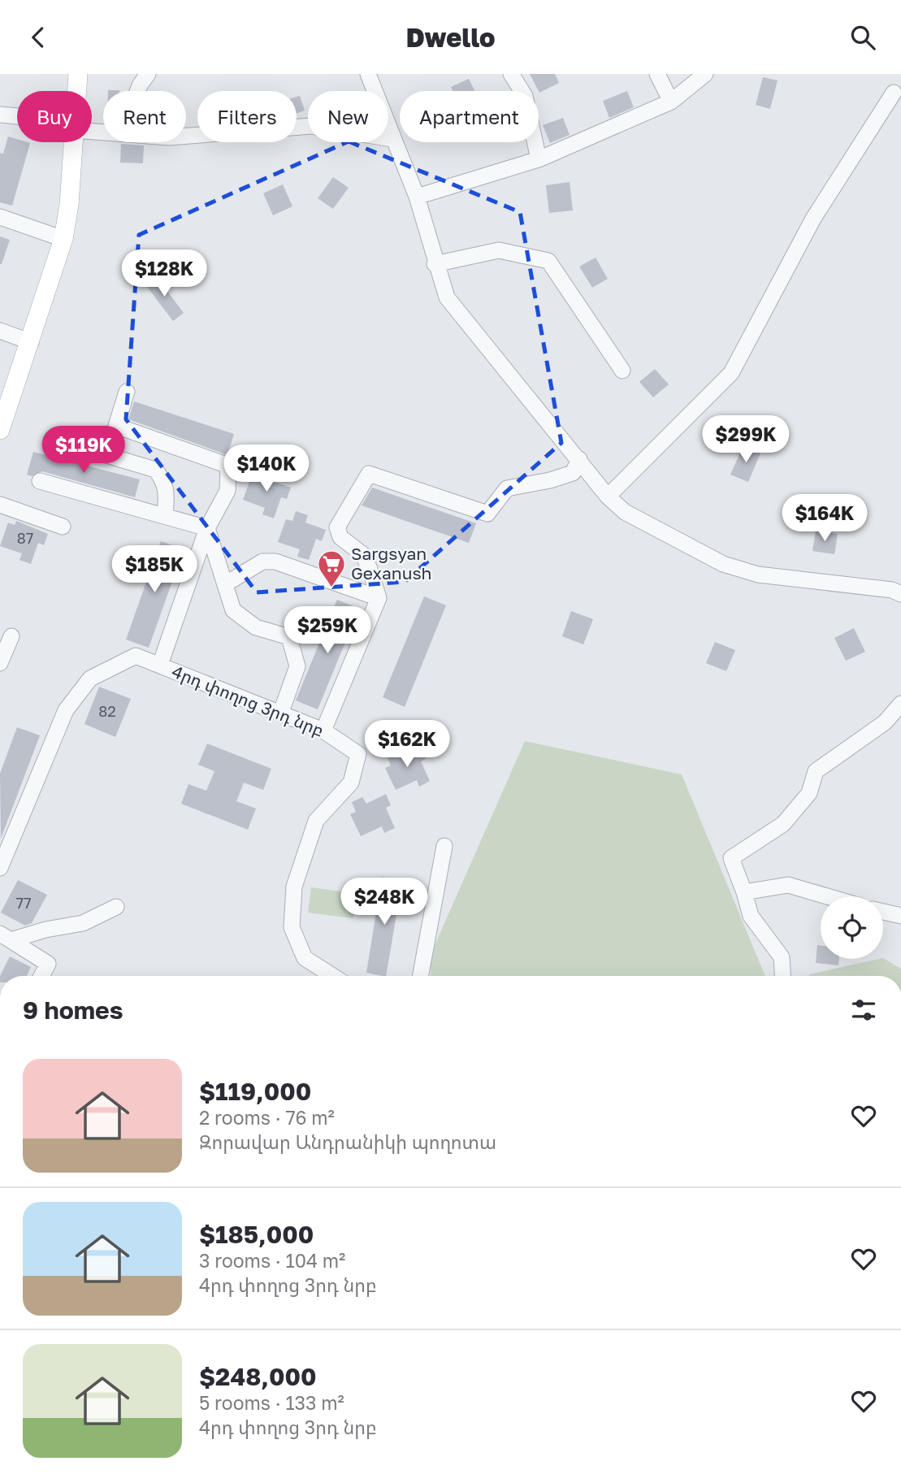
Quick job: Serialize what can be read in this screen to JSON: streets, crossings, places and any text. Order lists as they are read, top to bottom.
{
  "streets": {
    "street": ["4րդ փողոց 3րդ նրբ"]
  },
  "places": {
    "supermarket": ["Sargsyan Gexanush"]
  },
  "house_numbers": ["87", "82", "77"],
  "page": {
    "header": "Dwello",
    "chip": [
      "Buy",
      "Rent",
      "Filters",
      "New",
      "Apartment"
    ],
    "price": [
      "$128K",
      "$299K",
      "$119K",
      "$140K",
      "$164K",
      "$185K",
      "$259K",
      "$162K",
      "$248K"
    ],
    "heading": "9 homes",
    "list": [
      {
        "name": "$119,000",
        "note": "2 rooms · 76 m² · Զորավար Անդրանիկի պողոտա"
      },
      {
        "name": "$185,000",
        "note": "3 rooms · 104 m² · 4րդ փողոց 3րդ նրբ"
      },
      {
        "name": "$248,000",
        "note": "5 rooms · 133 m² · 4րդ փողոց 3րդ նրբ"
      }
    ]
  }
}
